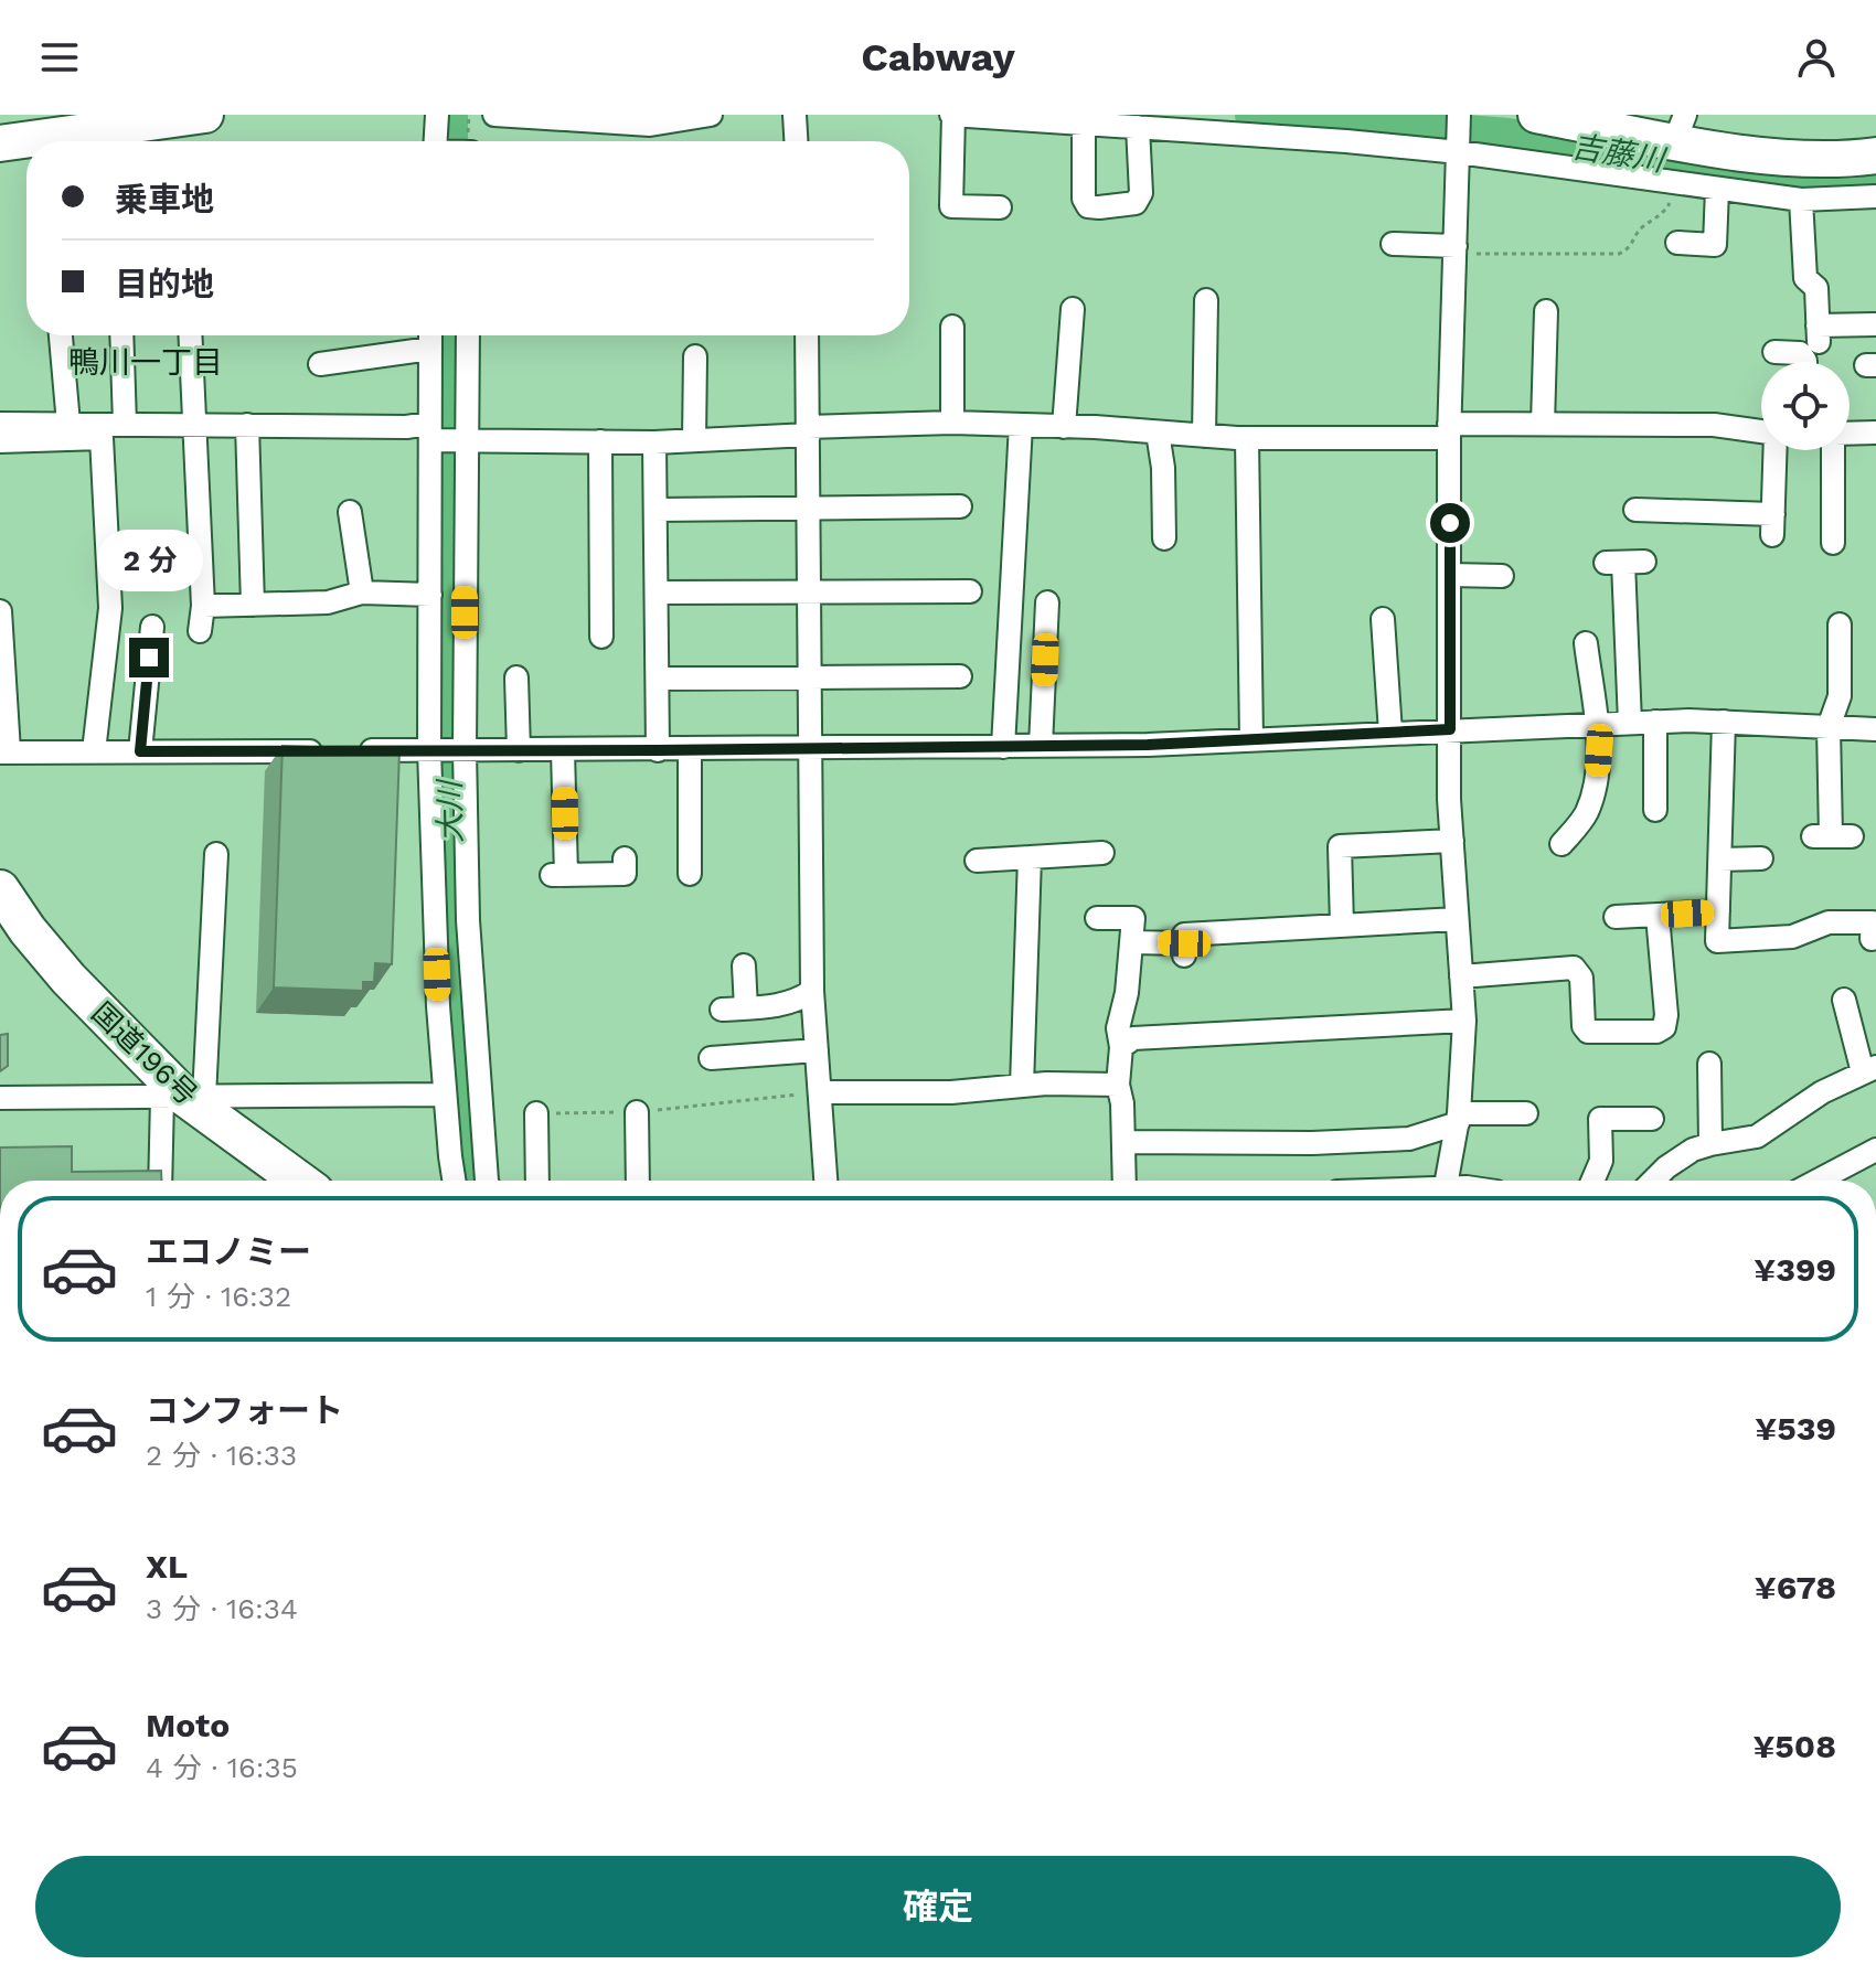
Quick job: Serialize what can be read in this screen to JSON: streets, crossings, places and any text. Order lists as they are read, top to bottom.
{
  "streets": {
    "highway": ["国道196号"]
  },
  "districts": ["鴨川一丁目"],
  "water": ["吉藤川", "大川"],
  "page": {
    "header": "Cabway",
    "banner": ["乗車地", "目的地"],
    "bubble": "2 分",
    "list": [
      {
        "name": "エコノミー",
        "note": "1 分 · 16:32",
        "value": "¥399"
      },
      {
        "name": "コンフォート",
        "note": "2 分 · 16:33",
        "value": "¥539"
      },
      {
        "name": "XL",
        "note": "3 分 · 16:34",
        "value": "¥678"
      },
      {
        "name": "Moto",
        "note": "4 分 · 16:35",
        "value": "¥508"
      }
    ],
    "buttons": "確定"
  }
}
